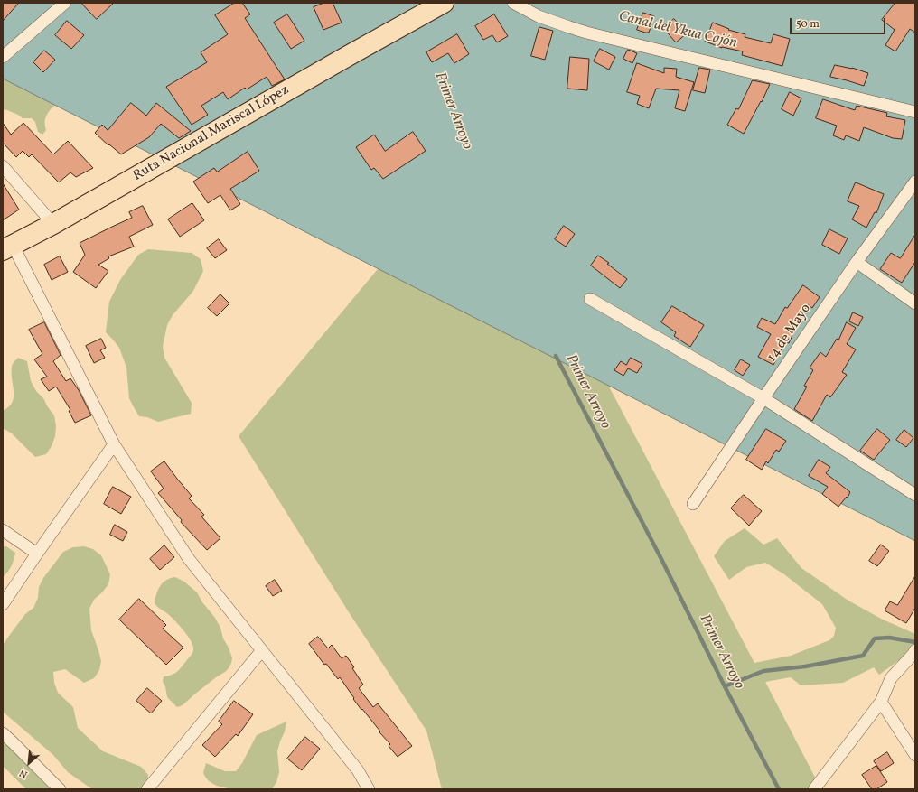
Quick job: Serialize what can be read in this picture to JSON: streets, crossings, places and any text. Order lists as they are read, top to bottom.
{
  "streets": {
    "highway": ["Ruta Nacional Mariscal López"],
    "street": ["14 de Mayo"]
  },
  "water": ["Canal del Ykua Cajón", "Primer Arroyo"],
  "scale_bar": "50 m",
  "north": "bottom left"
}
